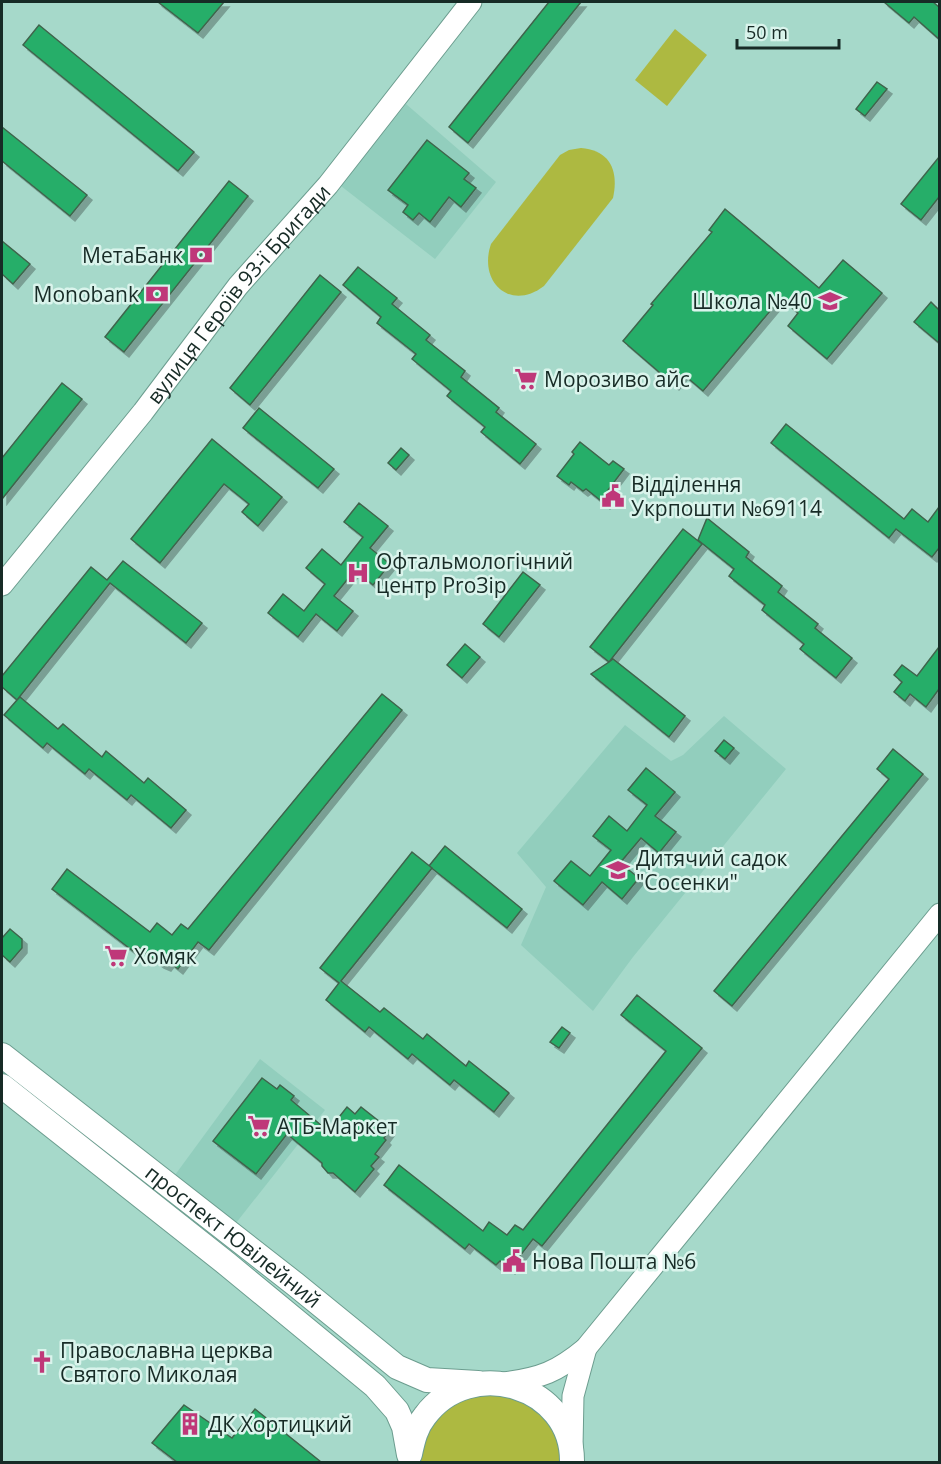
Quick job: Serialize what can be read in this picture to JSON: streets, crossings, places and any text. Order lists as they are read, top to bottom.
{
  "streets": {
    "main road": ["вулиця Героїв 93-ї Бригади", "проспект Ювілейний"]
  },
  "places": {
    "bank": ["МетаБанк", "Monobank"],
    "school or university": ["Школа №40", "Дитячий садок \"Сосенки\""],
    "supermarket": ["Морозиво айс", "Хомяк", "АТБ-Маркет"],
    "public building": ["Відділення Укрпошти №69114", "Нова Пошта №6"],
    "hospital": ["Офтальмологічний центр ProЗір"],
    "church": ["Православна церква Святого Миколая"],
    "building": ["ДК Хортицкий"]
  },
  "scale_bar": "50 m"
}
